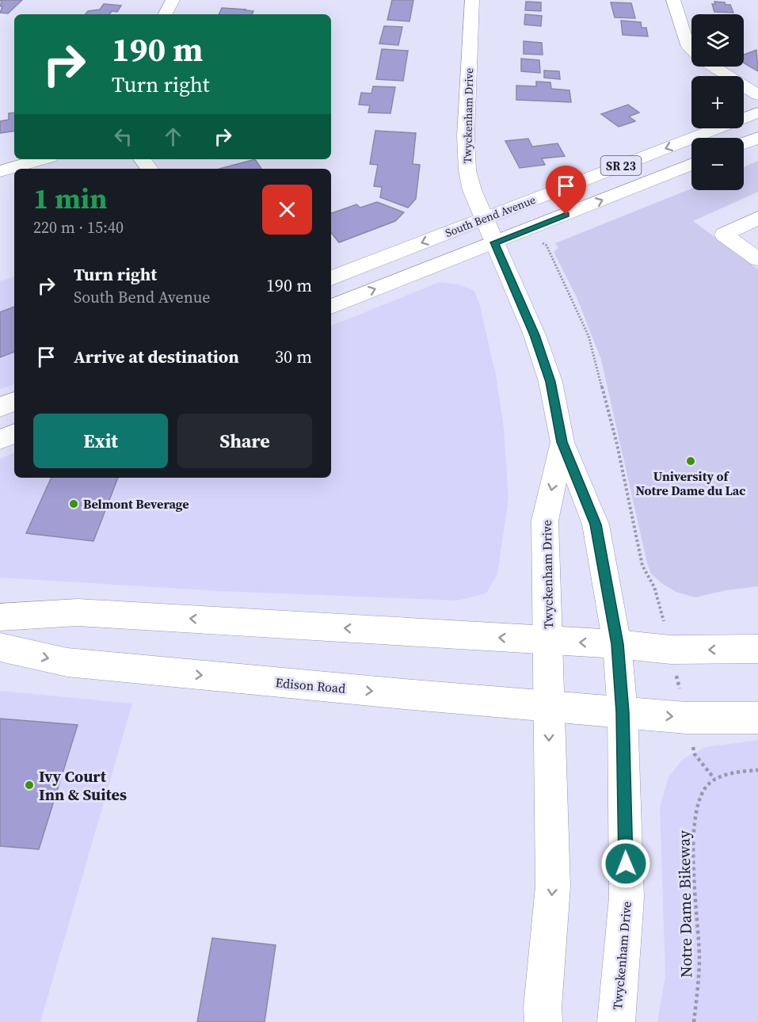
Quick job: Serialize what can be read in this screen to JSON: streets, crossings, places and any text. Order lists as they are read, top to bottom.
{
  "streets": {
    "main road": [
      "Twyckenham Drive",
      "SR 23",
      "South Bend Avenue",
      "Edison Road"
    ],
    "path": ["Notre Dame Bikeway"]
  },
  "crossings": [
    ["Twyckenham Drive", "South Bend Avenue"],
    ["Twyckenham Drive", "Edison Road"]
  ],
  "places": ["University of Notre Dame du Lac", "Belmont Beverage", "Ivy Court Inn & Suites"],
  "page": {
    "map_buttons": ["+", "−"],
    "turn": ["190 m", "Turn right"],
    "heading": ["1 min", "220 m · 15:40"],
    "list": [
      {
        "name": "Turn right",
        "note": "South Bend Avenue",
        "value": "190 m"
      },
      {
        "name": "Arrive at destination",
        "value": "30 m"
      }
    ],
    "buttons": ["Exit", "Share"]
  }
}
